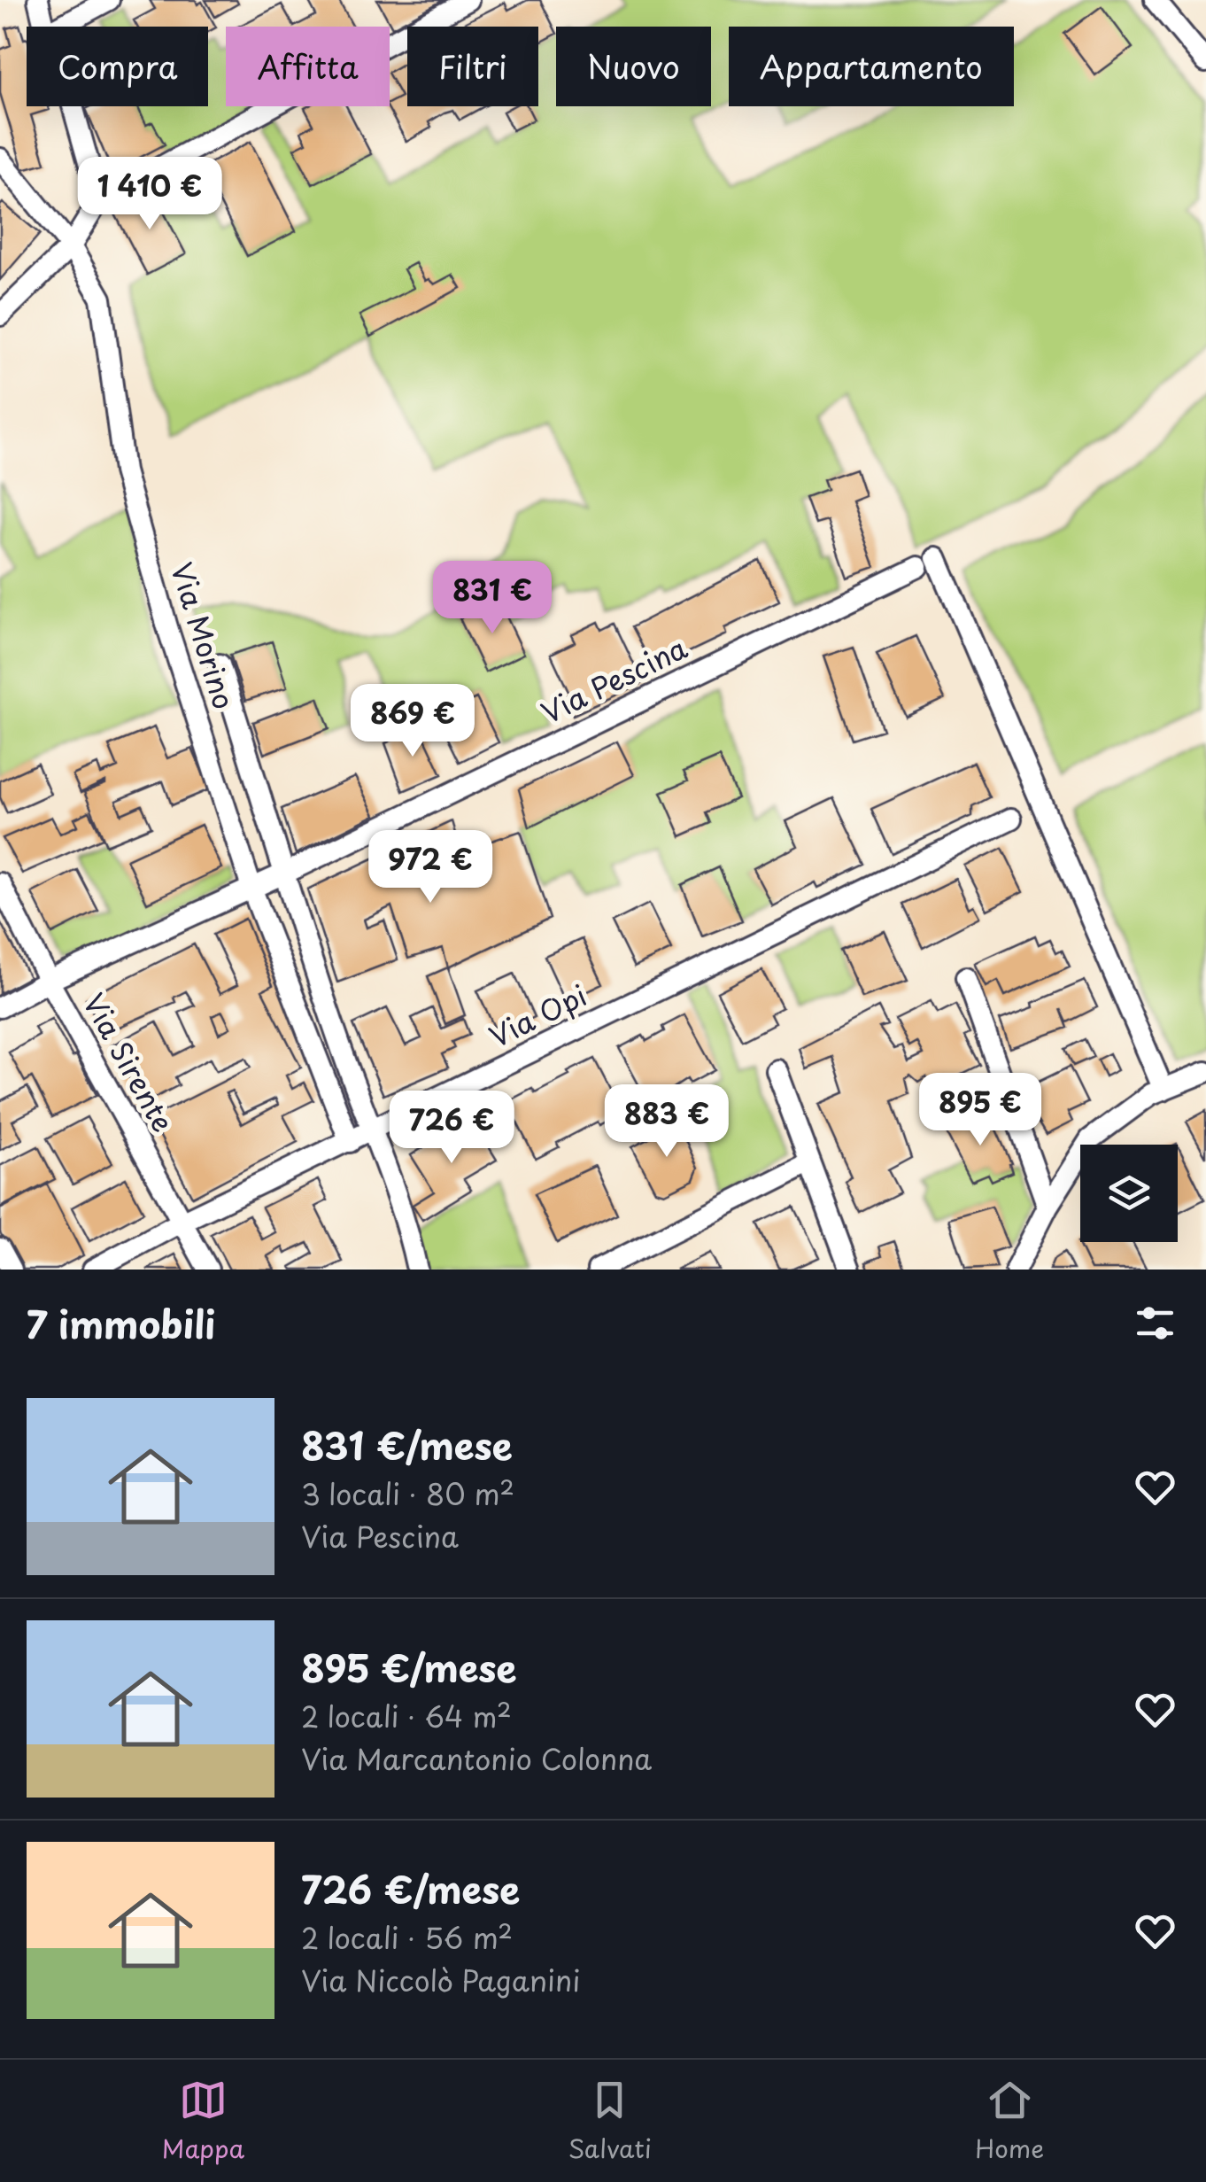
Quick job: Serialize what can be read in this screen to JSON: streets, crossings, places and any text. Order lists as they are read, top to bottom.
{
  "streets": {
    "street": [
      "Via Morino",
      "Via Pescina",
      "Via Opi",
      "Via Sirente"
    ]
  },
  "crossings": [
    ["Via Morino", "Via Pescina"],
    ["Via Morino", "Via Opi"],
    ["Via Pescina", "Via Sirente"],
    ["Via Opi", "Via Sirente"]
  ],
  "page": {
    "chip": [
      "Compra",
      "Affitta",
      "Filtri",
      "Nuovo",
      "Appartamento"
    ],
    "price": [
      "1 410 €",
      "831 €",
      "869 €",
      "972 €",
      "895 €",
      "883 €",
      "726 €"
    ],
    "heading": "7 immobili",
    "list": [
      {
        "name": "831 €/mese",
        "note": "3 locali · 80 m² · Via Pescina"
      },
      {
        "name": "895 €/mese",
        "note": "2 locali · 64 m² · Via Marcantonio Colonna"
      },
      {
        "name": "726 €/mese",
        "note": "2 locali · 56 m² · Via Niccolò Paganini"
      }
    ],
    "tabs": ["Mappa", "Salvati", "Home"]
  }
}
